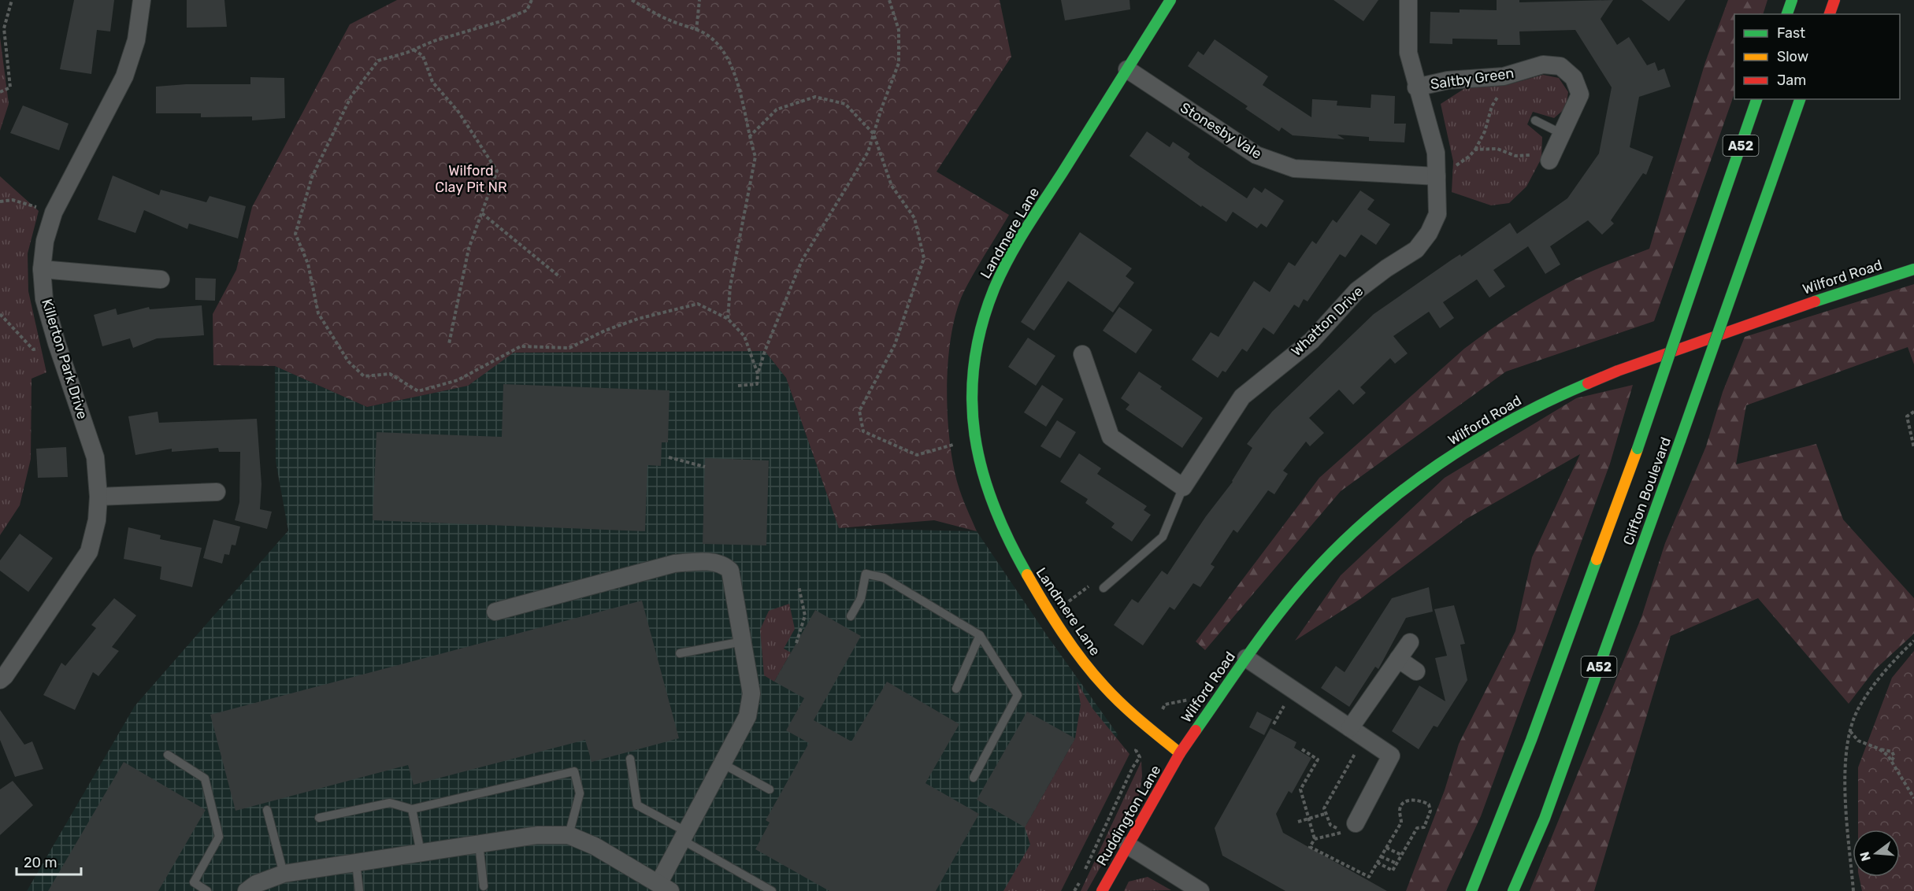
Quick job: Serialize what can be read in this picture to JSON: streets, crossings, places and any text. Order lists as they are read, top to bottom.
{
  "streets": {
    "main road": [
      "A52",
      "Landmere Lane",
      "Wilford Road",
      "Clifton Boulevard",
      "Ruddington Lane"
    ],
    "street": [
      "Saltby Green",
      "Stonesby Vale",
      "Whatton Drive",
      "Killerton Park Drive"
    ]
  },
  "crossings": [
    ["Saltby Green", "Whatton Drive"],
    ["Stonesby Vale", "Landmere Lane"],
    ["Stonesby Vale", "Whatton Drive"],
    ["Landmere Lane", "Wilford Road"],
    ["Landmere Lane", "Ruddington Lane"],
    ["Wilford Road", "Ruddington Lane"]
  ],
  "parks": ["Wilford Clay Pit NR"],
  "legend": ["Fast", "Slow", "Jam"],
  "scale_bar": "20 m",
  "north": "left"
}
